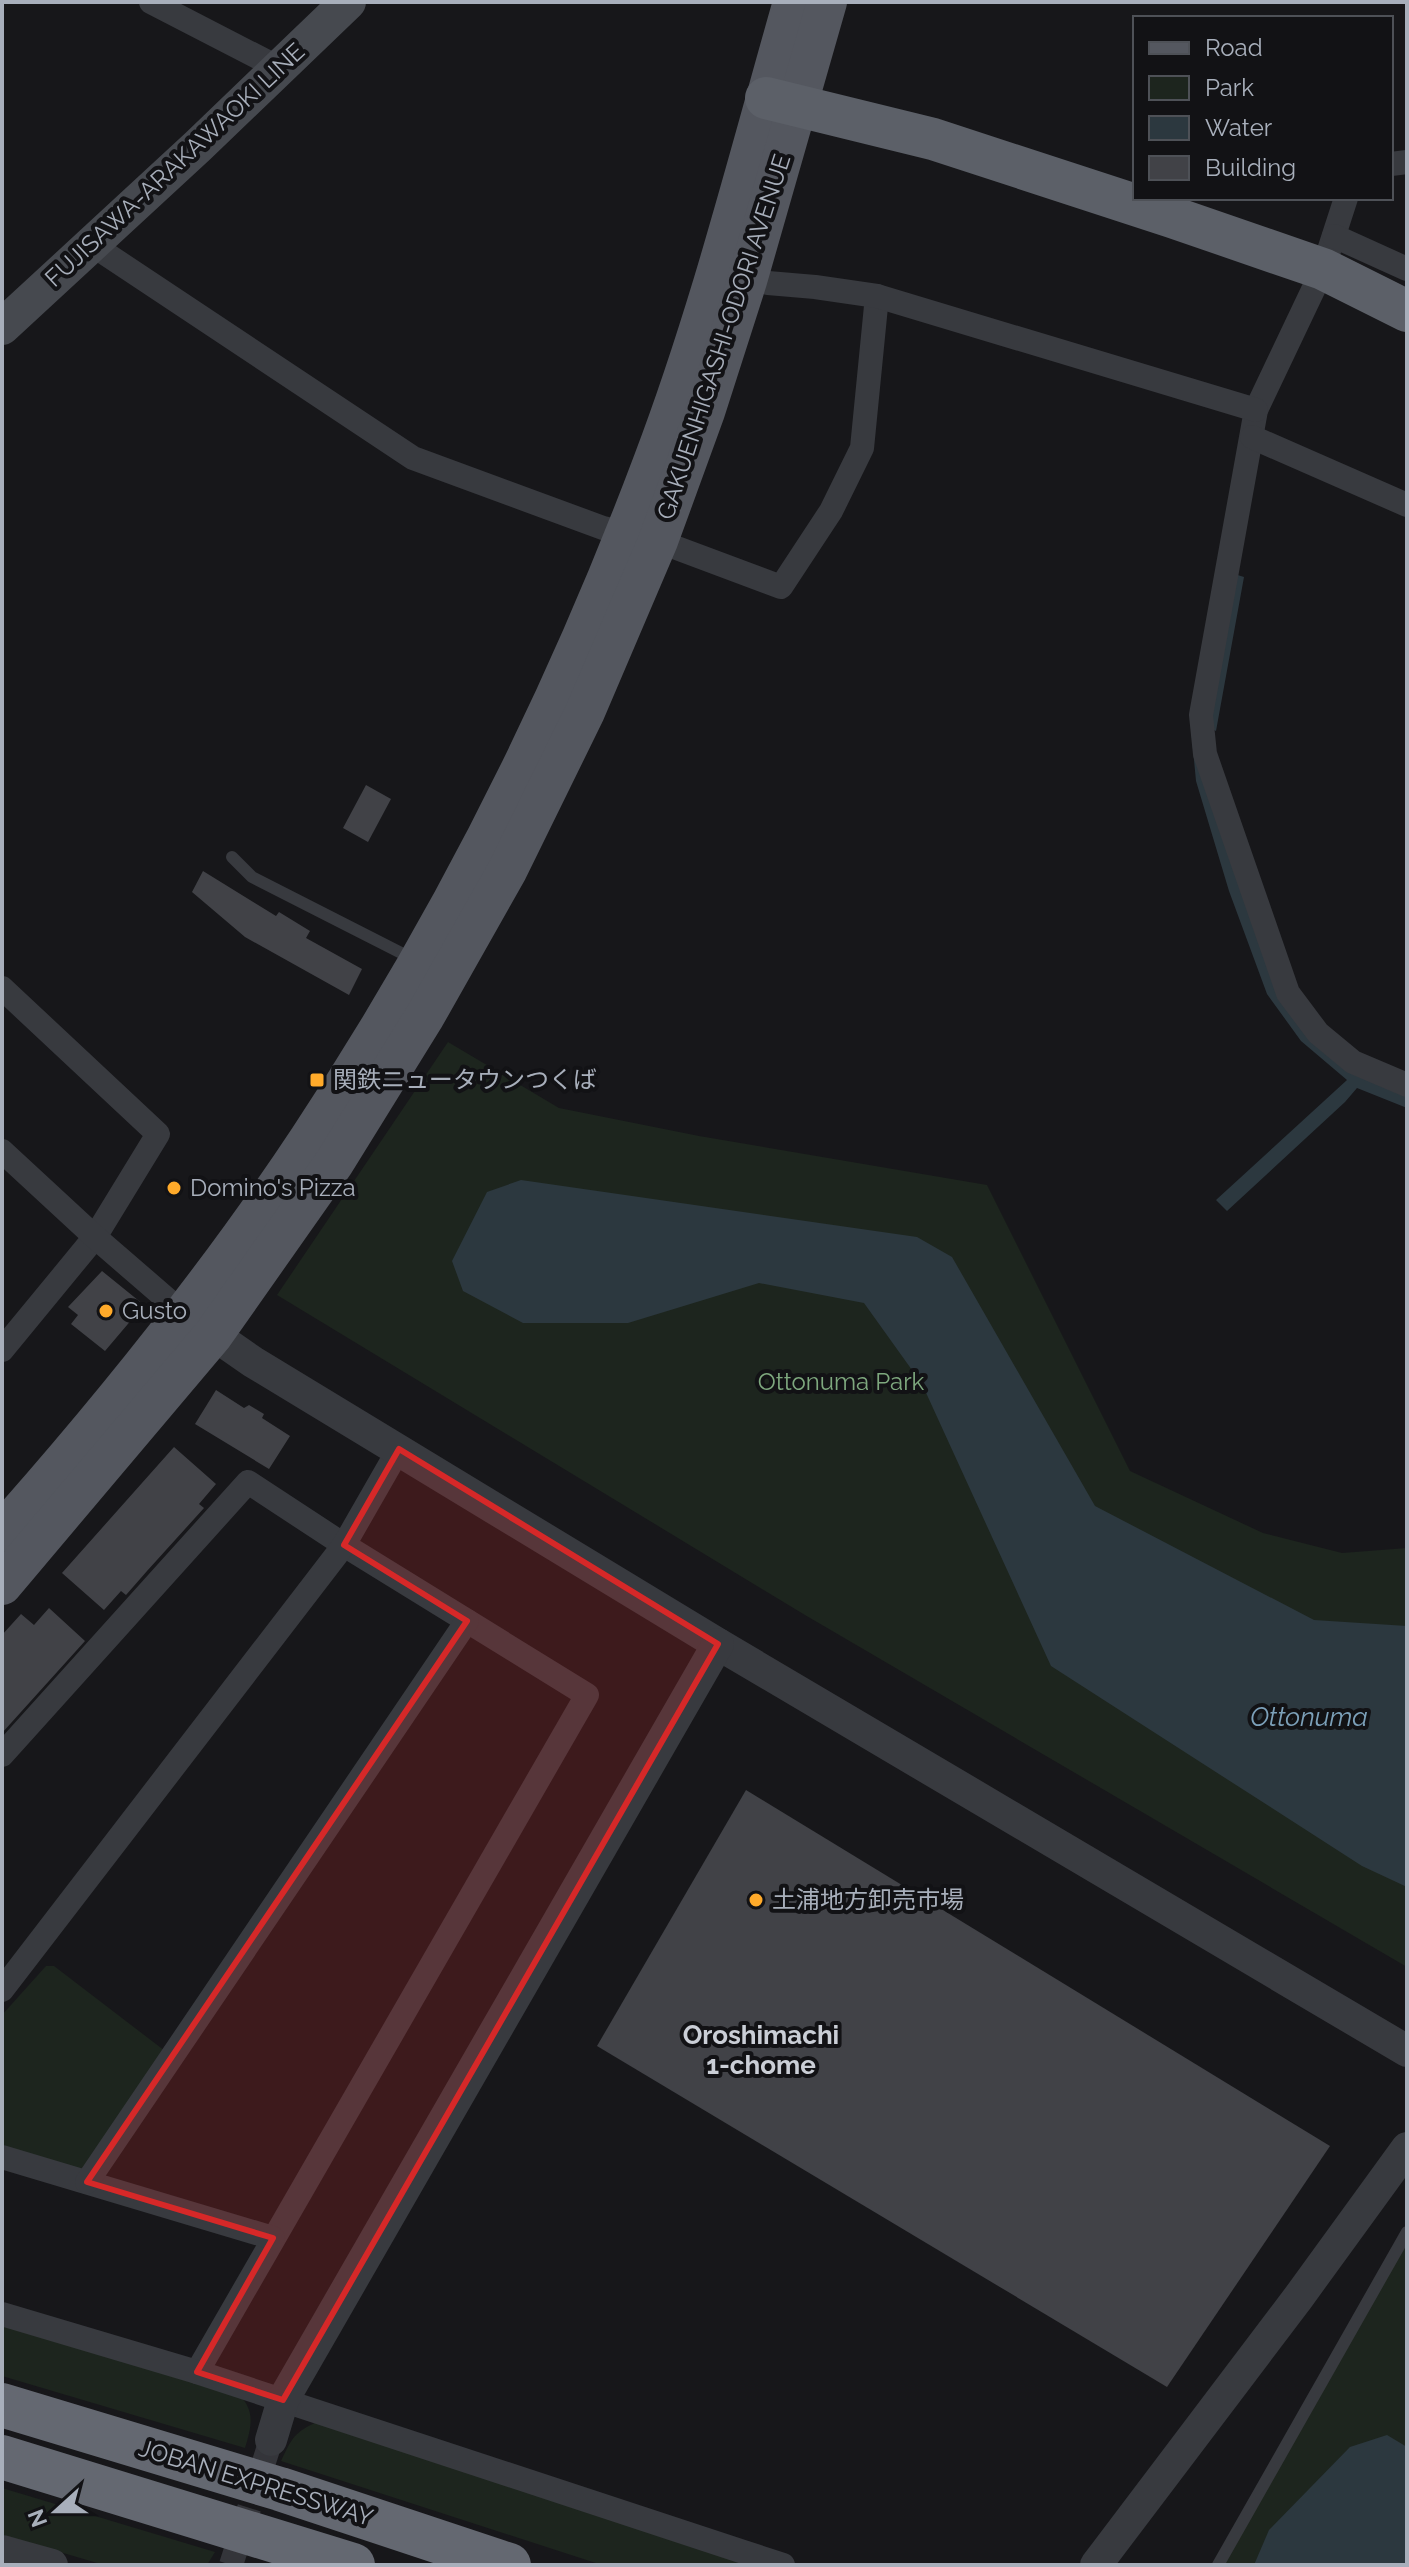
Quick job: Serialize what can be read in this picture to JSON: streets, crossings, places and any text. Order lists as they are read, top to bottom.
{
  "streets": {
    "highway": ["JOBAN EXPRESSWAY"],
    "main road": ["FUJISAWA-ARAKAWAOKI LINE", "GAKUENHIGASHI-ODORI AVENUE"]
  },
  "districts": ["Oroshimachi 1-chome"],
  "water": ["Ottonuma"],
  "parks": ["Ottonuma Park"],
  "places": {
    "transit": ["関鉄ニュータウンつくば"],
    "other": ["Domino's Pizza", "Gusto", "土浦地方卸売市場"]
  },
  "legend": [
    "Road",
    "Park",
    "Water",
    "Building"
  ],
  "north": "left"
}
